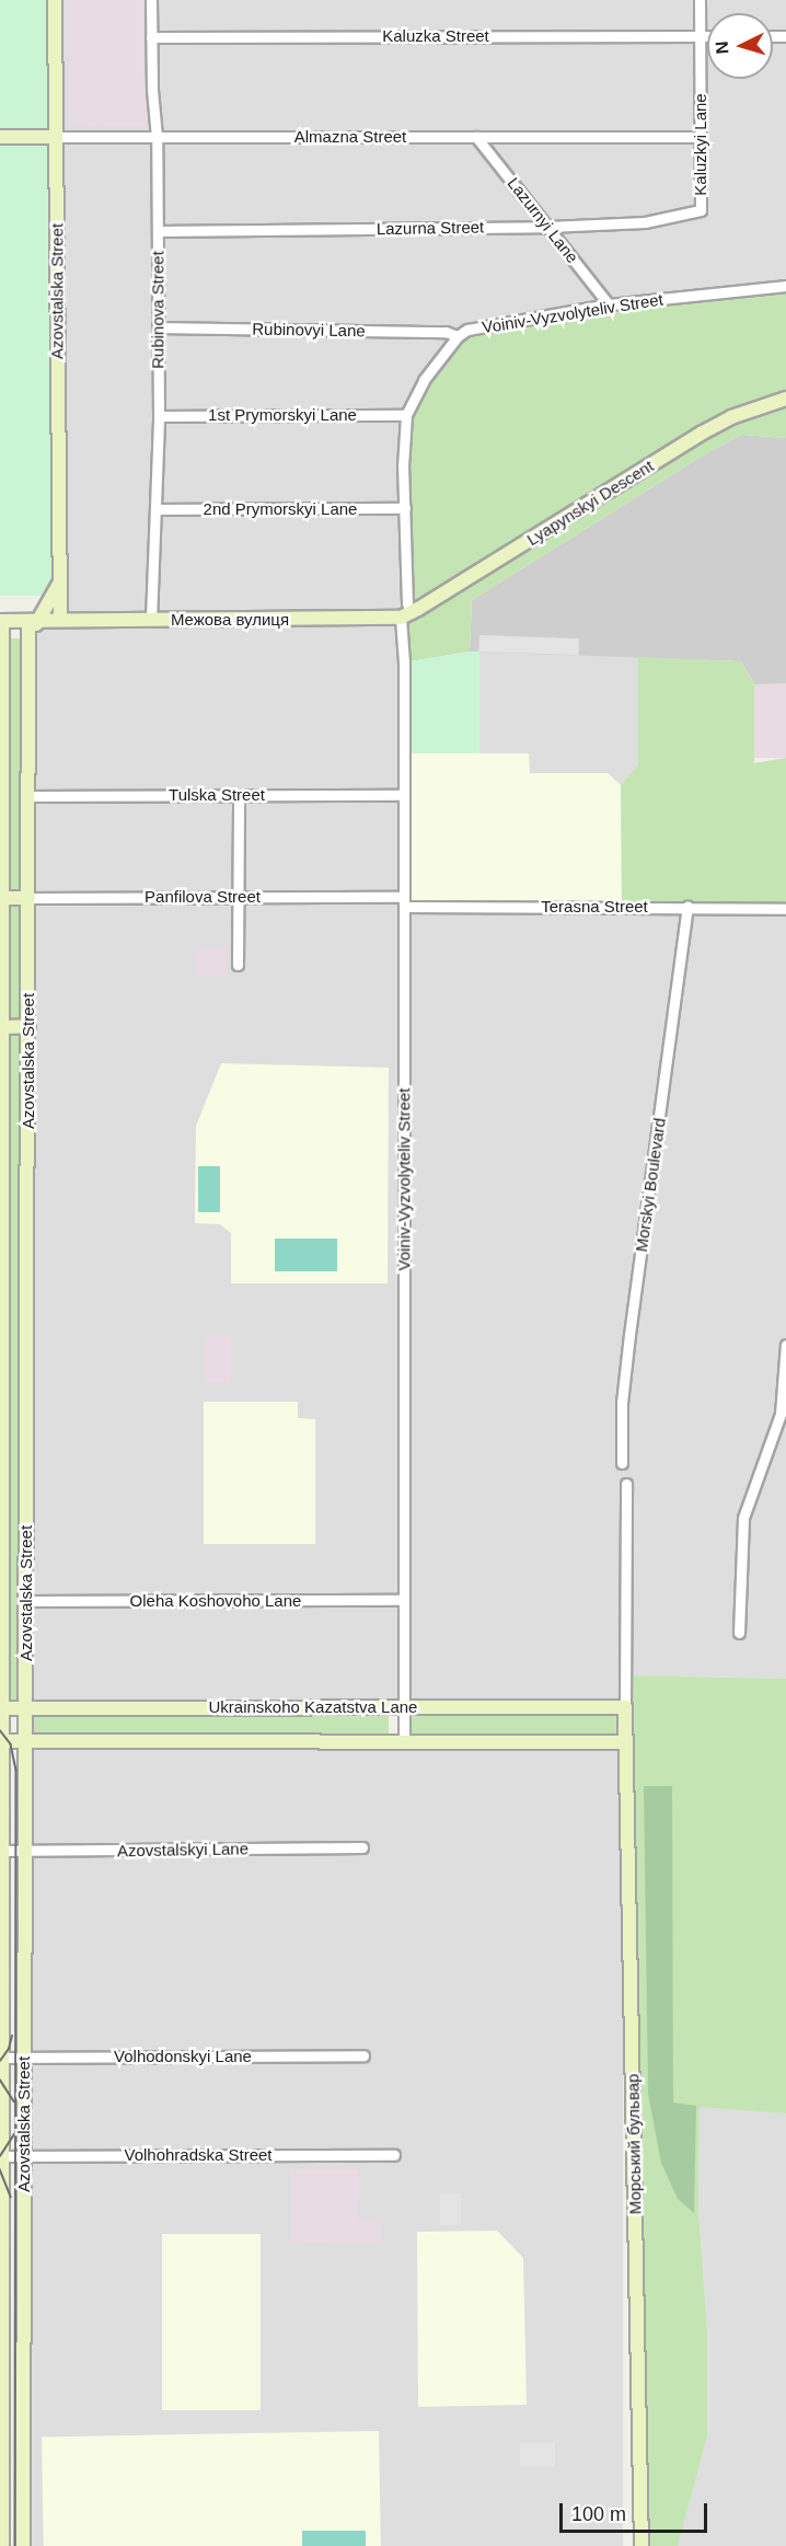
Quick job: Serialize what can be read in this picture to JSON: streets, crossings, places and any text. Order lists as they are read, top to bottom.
{
  "streets": {
    "street": [
      "Kaluzka Street",
      "Almazna Street",
      "Kaluzkyi Lane",
      "Lazurnyi Lane",
      "Lazurna Street",
      "Azovstalska Street",
      "Rubinova Street",
      "Voiniv-Vyzvolyteliv Street",
      "Rubinovyi Lane",
      "1st Prymorskyi Lane",
      "Lyapynskyi Descent",
      "2nd Prymorskyi Lane",
      "Межова вулиця",
      "Tulska Street",
      "Panfilova Street",
      "Terasna Street",
      "Morskyi Boulevard",
      "Oleha Koshovoho Lane",
      "Ukrainskoho Kazatstva Lane",
      "Azovstalskyi Lane",
      "Volhodonskyi Lane",
      "Морський бульвар",
      "Volhohradska Street"
    ]
  },
  "crossings": [
    ["Kaluzka Street", "Kaluzkyi Lane"],
    ["Kaluzka Street", "Rubinova Street"],
    ["Almazna Street", "Kaluzkyi Lane"],
    ["Almazna Street", "Lazurnyi Lane"],
    ["Almazna Street", "Azovstalska Street"],
    ["Almazna Street", "Rubinova Street"],
    ["Kaluzkyi Lane", "Lazurna Street"],
    ["Lazurnyi Lane", "Lazurna Street"],
    ["Lazurnyi Lane", "Voiniv-Vyzvolyteliv Street"],
    ["Lazurna Street", "Rubinova Street"],
    ["Azovstalska Street", "Межова вулиця"],
    ["Azovstalska Street", "Tulska Street"],
    ["Azovstalska Street", "Panfilova Street"],
    ["Azovstalska Street", "Oleha Koshovoho Lane"],
    ["Azovstalska Street", "Ukrainskoho Kazatstva Lane"],
    ["Azovstalska Street", "Azovstalskyi Lane"],
    ["Azovstalska Street", "Volhodonskyi Lane"],
    ["Azovstalska Street", "Volhohradska Street"],
    ["Rubinova Street", "Rubinovyi Lane"],
    ["Rubinova Street", "1st Prymorskyi Lane"],
    ["Rubinova Street", "2nd Prymorskyi Lane"],
    ["Rubinova Street", "Межова вулиця"],
    ["Voiniv-Vyzvolyteliv Street", "Rubinovyi Lane"],
    ["Voiniv-Vyzvolyteliv Street", "1st Prymorskyi Lane"],
    ["Voiniv-Vyzvolyteliv Street", "Lyapynskyi Descent"],
    ["Voiniv-Vyzvolyteliv Street", "2nd Prymorskyi Lane"],
    ["Voiniv-Vyzvolyteliv Street", "Межова вулиця"],
    ["Voiniv-Vyzvolyteliv Street", "Tulska Street"],
    ["Voiniv-Vyzvolyteliv Street", "Panfilova Street"],
    ["Voiniv-Vyzvolyteliv Street", "Terasna Street"],
    ["Voiniv-Vyzvolyteliv Street", "Oleha Koshovoho Lane"],
    ["Voiniv-Vyzvolyteliv Street", "Ukrainskoho Kazatstva Lane"],
    ["Lyapynskyi Descent", "Межова вулиця"],
    ["Panfilova Street", "Terasna Street"],
    ["Terasna Street", "Morskyi Boulevard"],
    ["Ukrainskoho Kazatstva Lane", "Морський бульвар"]
  ],
  "scale_bar": "100 m",
  "north": "left"
}
